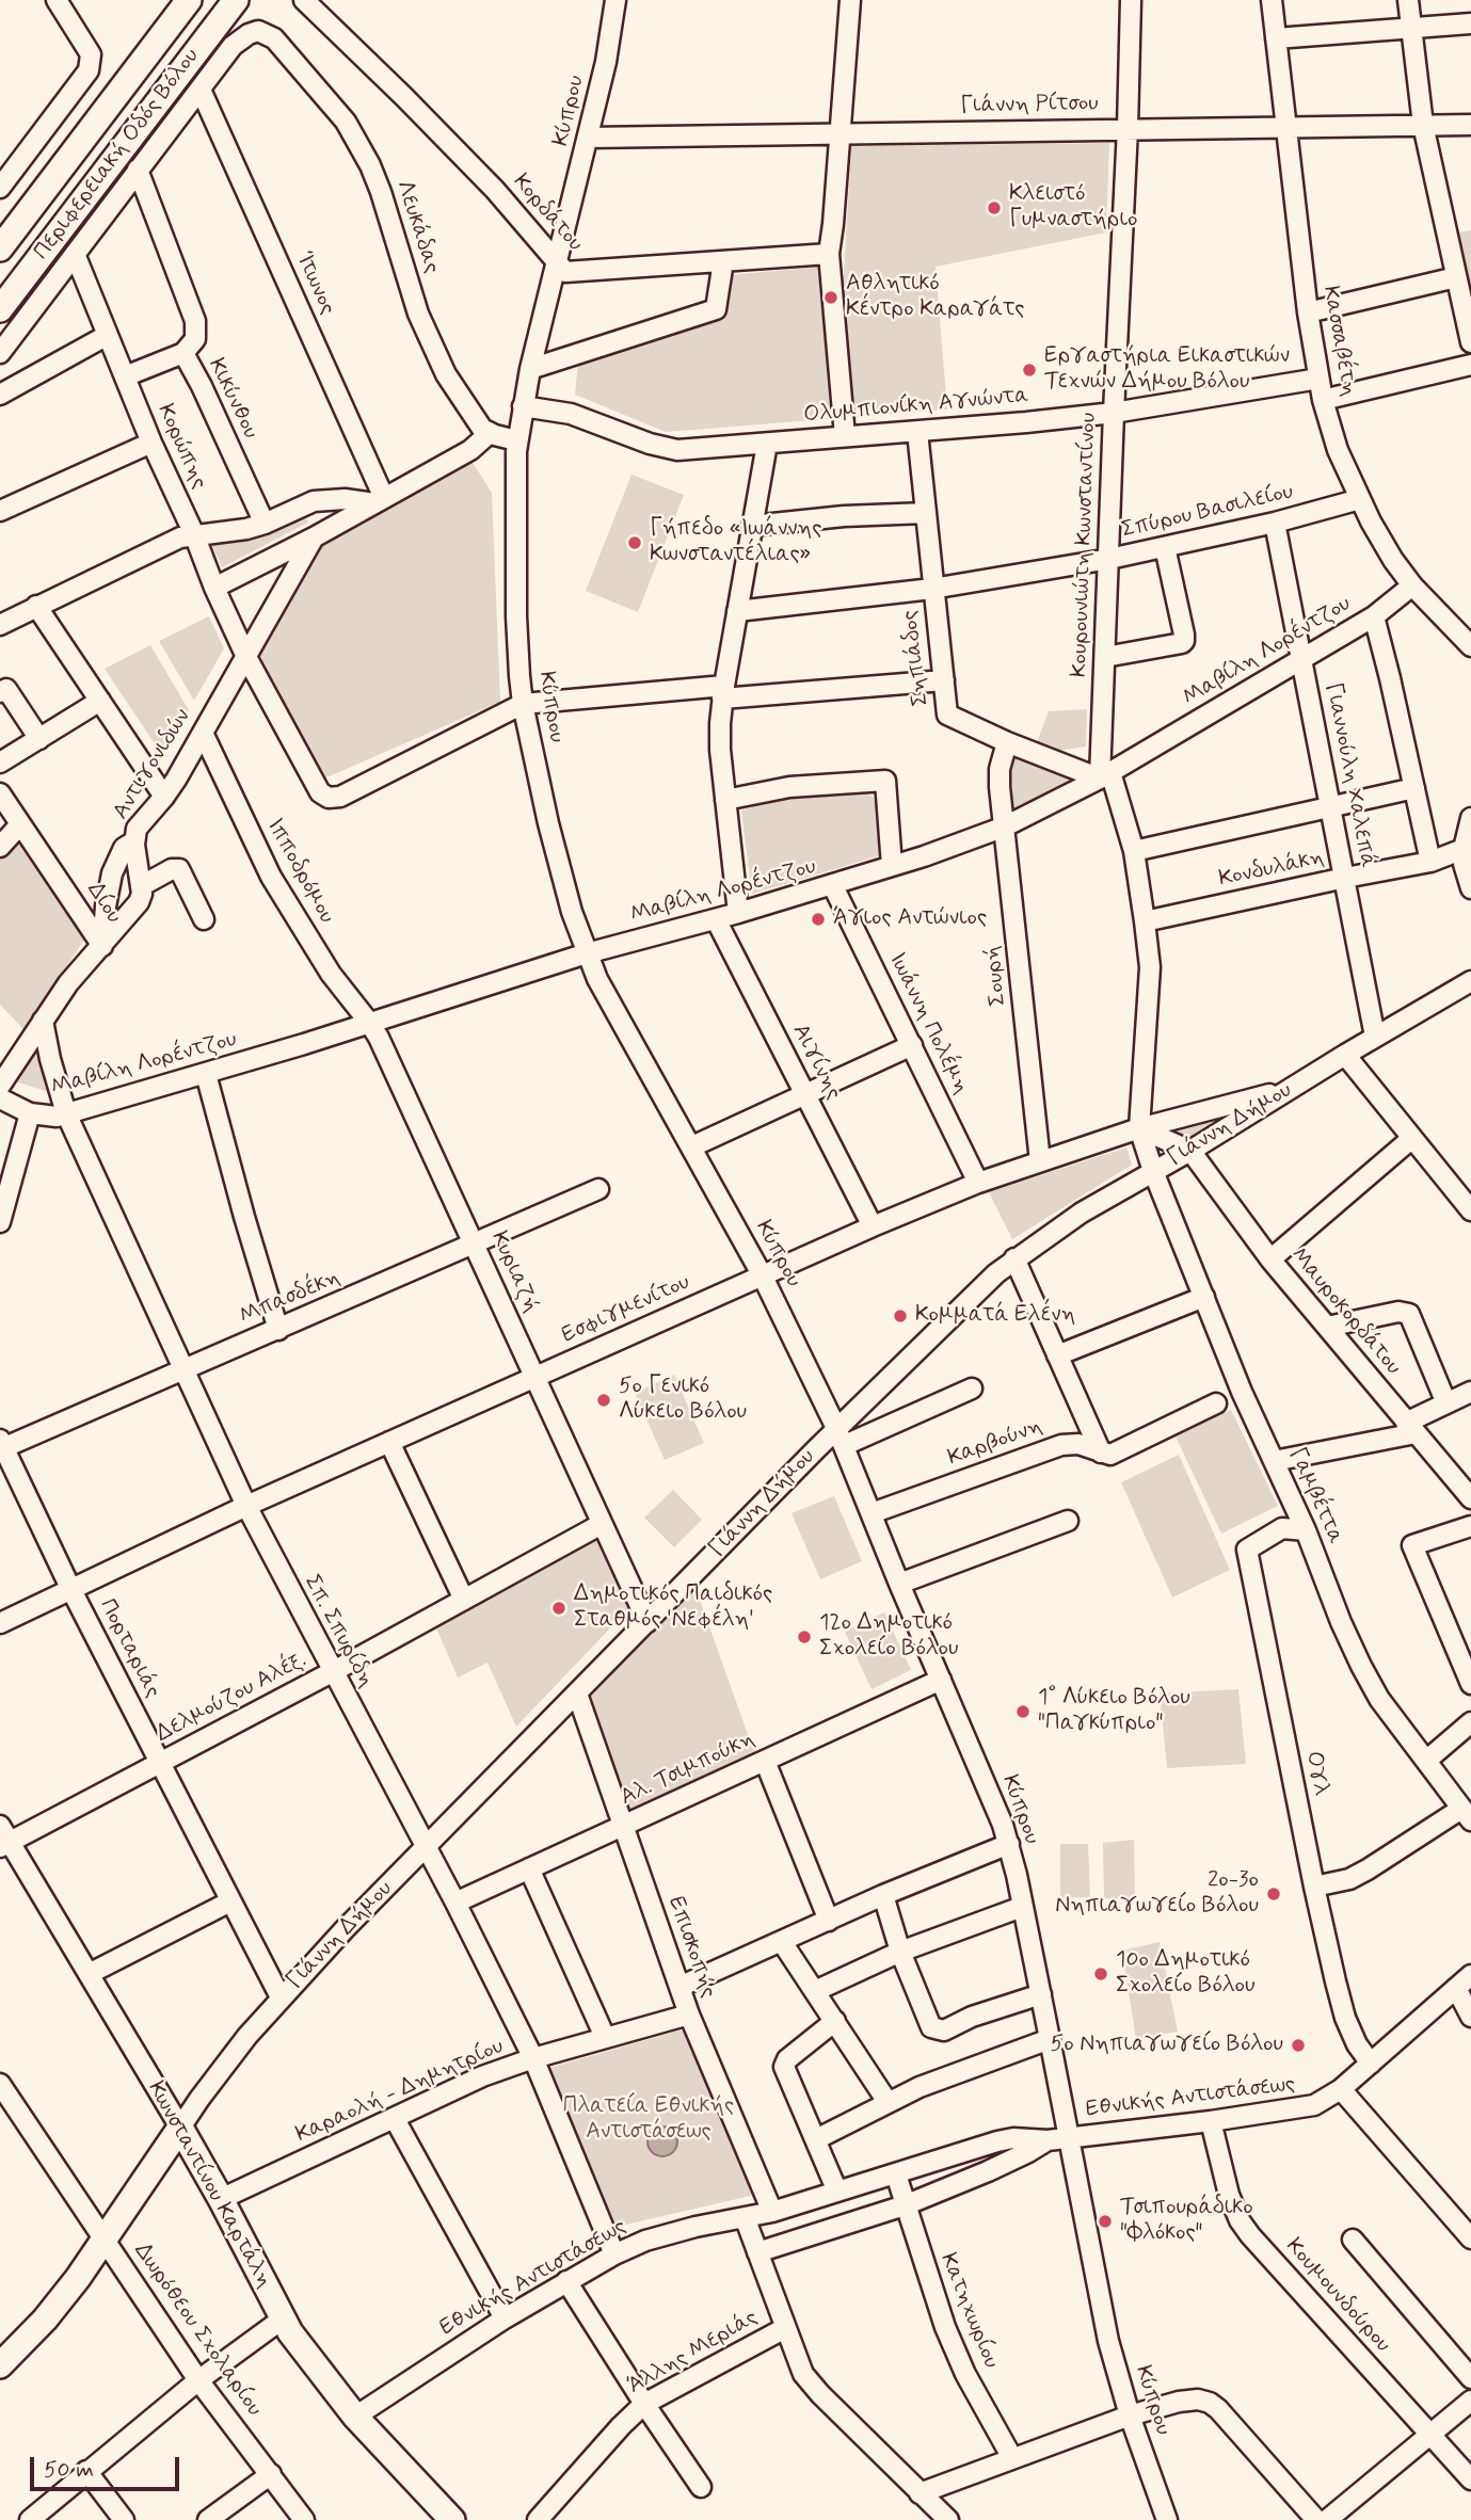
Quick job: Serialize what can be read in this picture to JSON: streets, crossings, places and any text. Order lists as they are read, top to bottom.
{
  "streets": {
    "main road": ["Περιφερειακή Οδός Βόλου", "Γιάννη Δήμου", "Κωνσταντίνου Καρτάλη"],
    "street": [
      "Γιάννη Ρίτσου",
      "Κύπρου",
      "Κορδάτου",
      "Λευκάδας",
      "Ίτωνος",
      "Κασσαβέτη",
      "Κικύνθου",
      "Ολυμπιονίκη Αγνώντα",
      "Κορώπης",
      "Σπύρου Βασιλείου",
      "Κουρουνιώτη Κωνσταντίνου",
      "Μαβίλη Λορέντζου",
      "Σηπιάδος",
      "Αντιγονιδών",
      "Γιαννούλη Χαλεπά",
      "Κονδυλάκη",
      "Ιπποδρόμου",
      "Δίου",
      "Σουρή",
      "Ιωάννη Πολέμη",
      "Αιγίνης",
      "Κυριαζή",
      "Μπασδέκη",
      "Εσφιγμενίτου",
      "Μαυροκορδάτου",
      "Καρβούνη",
      "Γαμβέττα",
      "Σπ. Σπυρίδη",
      "Πορταριάς",
      "Δελμούζου Αλέξ.",
      "Αλ. Τσιμπούκη",
      "Ογλ",
      "Επισκοπής",
      "Καραολή - Δημητρίου",
      "Εθνικής Αντιστάσεως",
      "Κουμουνδούρου",
      "Κατηχωρίου",
      "Δωρόθεου Σχολαρίου",
      "Άλλης Μεριάς"
    ]
  },
  "crossings": [
    ["Γιάννη Ρίτσου", "Κύπρου"],
    ["Γιάννη Ρίτσου", "Κασσαβέτη"],
    ["Γιάννη Ρίτσου", "Κουρουνιώτη Κωνσταντίνου"],
    ["Κύπρου", "Κορδάτου"],
    ["Κύπρου", "Ολυμπιονίκη Αγνώντα"],
    ["Κύπρου", "Κορώπης"],
    ["Κύπρου", "Μαβίλη Λορέντζου"],
    ["Κύπρου", "Γιάννη Δήμου"],
    ["Κύπρου", "Εσφιγμενίτου"],
    ["Κύπρου", "Καρβούνη"],
    ["Κύπρου", "Αλ. Τσιμπούκη"],
    ["Κύπρου", "Εθνικής Αντιστάσεως"],
    ["Λευκάδας", "Ίτωνος"],
    ["Κασσαβέτη", "Ολυμπιονίκη Αγνώντα"],
    ["Κασσαβέτη", "Σπύρου Βασιλείου"],
    ["Κασσαβέτη", "Μαβίλη Λορέντζου"],
    ["Ολυμπιονίκη Αγνώντα", "Κουρουνιώτη Κωνσταντίνου"],
    ["Ολυμπιονίκη Αγνώντα", "Σηπιάδος"],
    ["Κορώπης", "Αντιγονιδών"],
    ["Σπύρου Βασιλείου", "Κουρουνιώτη Κωνσταντίνου"],
    ["Σπύρου Βασιλείου", "Σηπιάδος"],
    ["Σπύρου Βασιλείου", "Γιαννούλη Χαλεπά"],
    ["Κουρουνιώτη Κωνσταντίνου", "Μαβίλη Λορέντζου"],
    ["Κουρουνιώτη Κωνσταντίνου", "Σηπιάδος"],
    ["Κουρουνιώτη Κωνσταντίνου", "Κονδυλάκη"],
    ["Κουρουνιώτη Κωνσταντίνου", "Εσφιγμενίτου"],
    ["Κουρουνιώτη Κωνσταντίνου", "Γαμβέττα"],
    ["Μαβίλη Λορέντζου", "Σηπιάδος"],
    ["Μαβίλη Λορέντζου", "Γιαννούλη Χαλεπά"],
    ["Μαβίλη Λορέντζου", "Ιπποδρόμου"],
    ["Μαβίλη Λορέντζου", "Σουρή"],
    ["Μαβίλη Λορέντζου", "Ιωάννη Πολέμη"],
    ["Μαβίλη Λορέντζου", "Αιγίνης"],
    ["Μαβίλη Λορέντζου", "Κυριαζή"],
    ["Μαβίλη Λορέντζου", "Σπ. Σπυρίδη"],
    ["Σηπιάδος", "Σουρή"],
    ["Αντιγονιδών", "Ιπποδρόμου"],
    ["Αντιγονιδών", "Δίου"],
    ["Γιαννούλη Χαλεπά", "Κονδυλάκη"],
    ["Γιαννούλη Χαλεπά", "Γιάννη Δήμου"],
    ["Ιπποδρόμου", "Κυριαζή"],
    ["Σουρή", "Εσφιγμενίτου"],
    ["Ιωάννη Πολέμη", "Εσφιγμενίτου"],
    ["Αιγίνης", "Εσφιγμενίτου"],
    ["Γιάννη Δήμου", "Κυριαζή"],
    ["Γιάννη Δήμου", "Εσφιγμενίτου"],
    ["Γιάννη Δήμου", "Μαυροκορδάτου"],
    ["Γιάννη Δήμου", "Γαμβέττα"],
    ["Γιάννη Δήμου", "Σπ. Σπυρίδη"],
    ["Γιάννη Δήμου", "Πορταριάς"],
    ["Γιάννη Δήμου", "Επισκοπής"],
    ["Γιάννη Δήμου", "Κωνσταντίνου Καρτάλη"],
    ["Γιάννη Δήμου", "Δωρόθεου Σχολαρίου"],
    ["Κυριαζή", "Μπασδέκη"],
    ["Κυριαζή", "Εσφιγμενίτου"],
    ["Κυριαζή", "Δελμούζου Αλέξ."],
    ["Μπασδέκη", "Σπ. Σπυρίδη"],
    ["Μπασδέκη", "Πορταριάς"],
    ["Εσφιγμενίτου", "Γαμβέττα"],
    ["Εσφιγμενίτου", "Σπ. Σπυρίδη"],
    ["Εσφιγμενίτου", "Πορταριάς"],
    ["Γαμβέττα", "Ογλ"],
    ["Σπ. Σπυρίδη", "Δελμούζου Αλέξ."],
    ["Σπ. Σπυρίδη", "Αλ. Τσιμπούκη"],
    ["Σπ. Σπυρίδη", "Καραολή - Δημητρίου"],
    ["Σπ. Σπυρίδη", "Εθνικής Αντιστάσεως"],
    ["Πορταριάς", "Δελμούζου Αλέξ."],
    ["Δελμούζου Αλέξ.", "Κωνσταντίνου Καρτάλη"],
    ["Αλ. Τσιμπούκη", "Επισκοπής"],
    ["Ογλ", "Εθνικής Αντιστάσεως"],
    ["Επισκοπής", "Καραολή - Δημητρίου"],
    ["Επισκοπής", "Εθνικής Αντιστάσεως"],
    ["Καραολή - Δημητρίου", "Κωνσταντίνου Καρτάλη"],
    ["Εθνικής Αντιστάσεως", "Κωνσταντίνου Καρτάλη"],
    ["Εθνικής Αντιστάσεως", "Κουμουνδούρου"],
    ["Εθνικής Αντιστάσεως", "Κατηχωρίου"]
  ],
  "parks": ["Πλατεία Εθνικής Αντιστάσεως"],
  "places": [
    "Κλειστό Γυμναστήριο",
    "Αθλητικό Κέντρο Καραγάτς",
    "Εργαστήρια Εικαστικών Τεχνών Δήμου Βόλου",
    "Γήπεδο «Ιωάννης Κωνσταντέλιας»",
    "Άγιος Αντώνιος",
    "Κομματά Ελένη",
    "5ο Γενικό Λύκειο Βόλου",
    "Δημοτικός Παιδικός Σταθμός 'Νεφέλη'",
    "12ο Δημοτικό Σχολείο Βόλου",
    "1° Λύκειο Βόλου \"Παγκύπριο\"",
    "2ο-3ο Νηπιαγωγείο Βόλου",
    "10ο Δημοτικό Σχολείο Βόλου",
    "5ο Νηπιαγωγείο Βόλου",
    "Τσιπουράδικο \"Φλόκος\""
  ],
  "scale_bar": "50 m"
}
